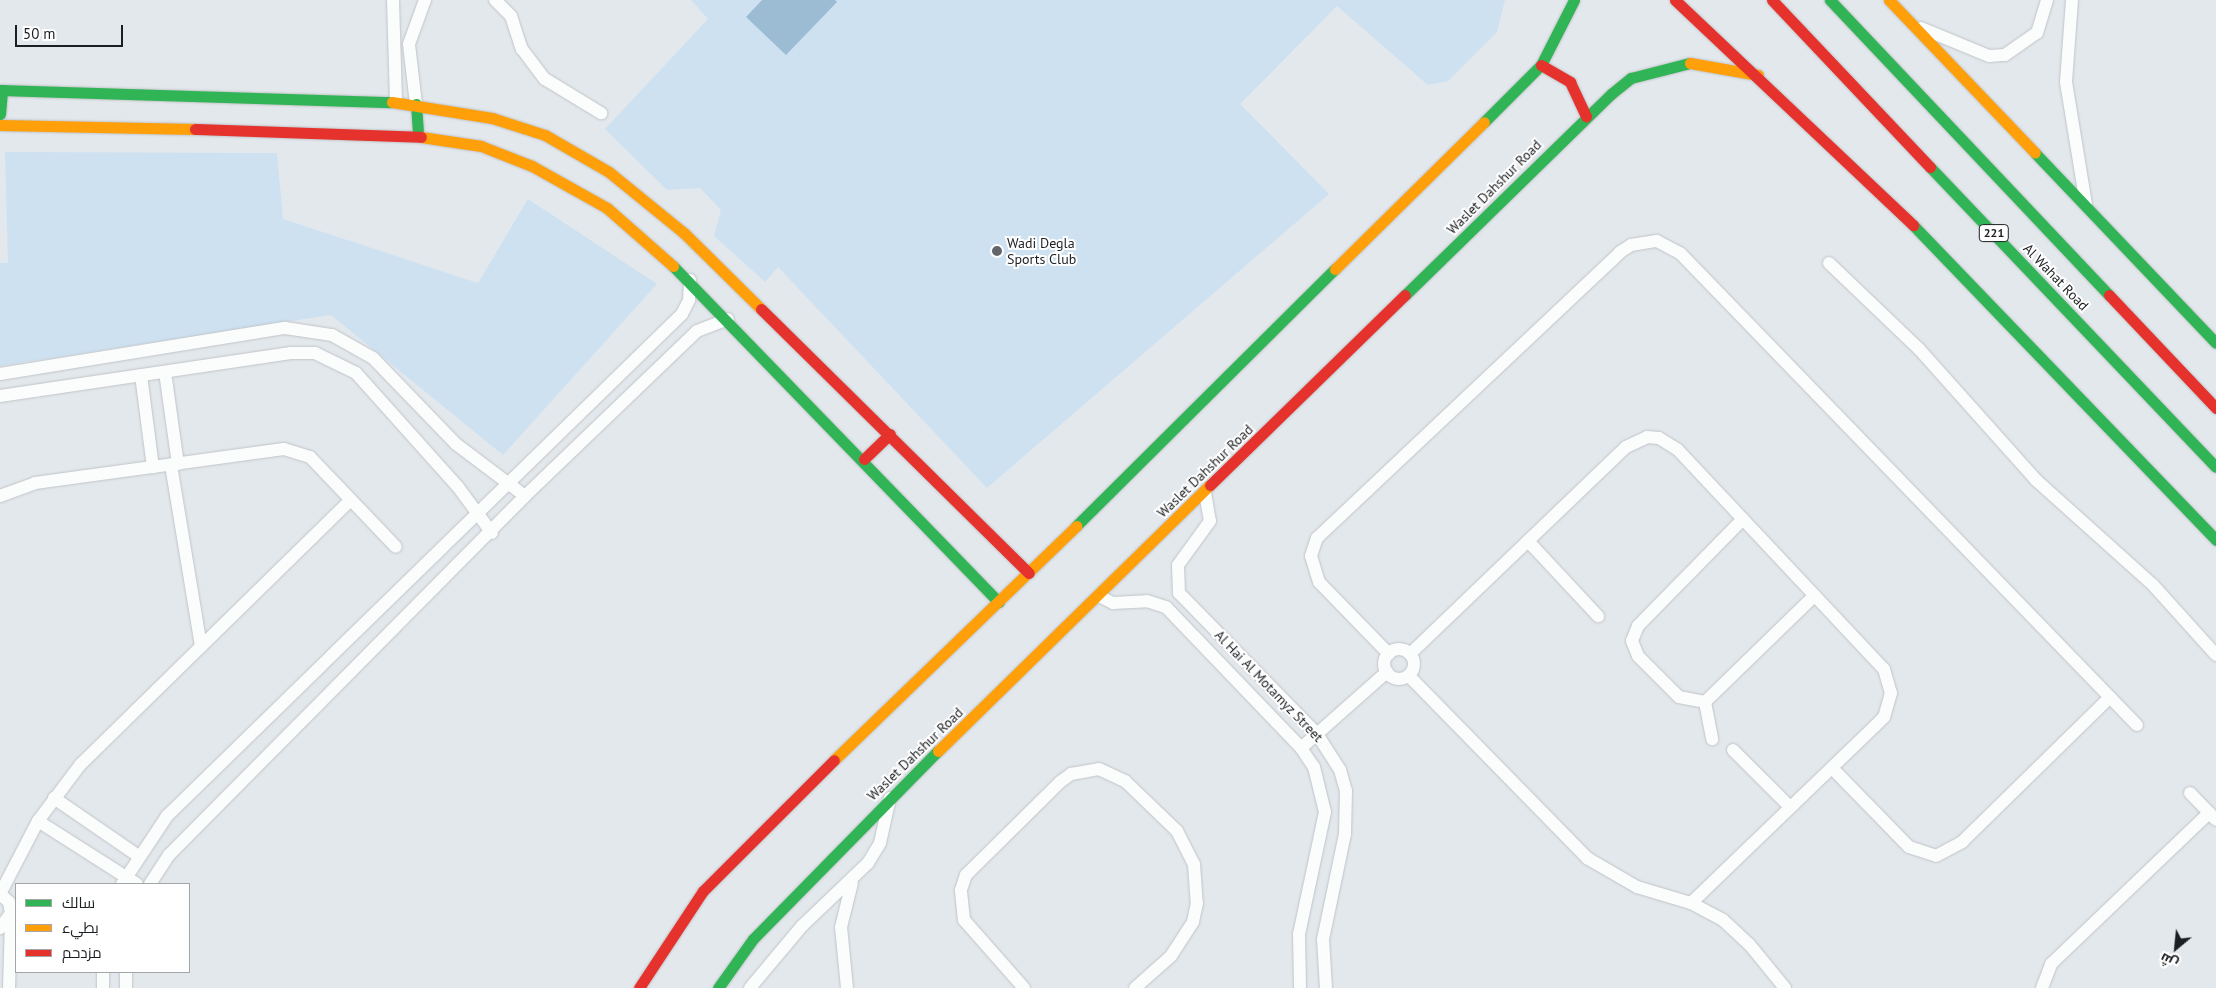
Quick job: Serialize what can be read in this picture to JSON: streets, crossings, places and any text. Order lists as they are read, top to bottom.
{
  "streets": {
    "main road": ["Waslet Dahshur Road", "221", "Al Wahat Road"],
    "street": ["Al Hai Al Motamyz Street"]
  },
  "places": ["Wadi Degla Sports Club"],
  "legend": ["سالك", "بطيء", "مزدحم"],
  "scale_bar": "50 m",
  "north": "bottom left"
}
